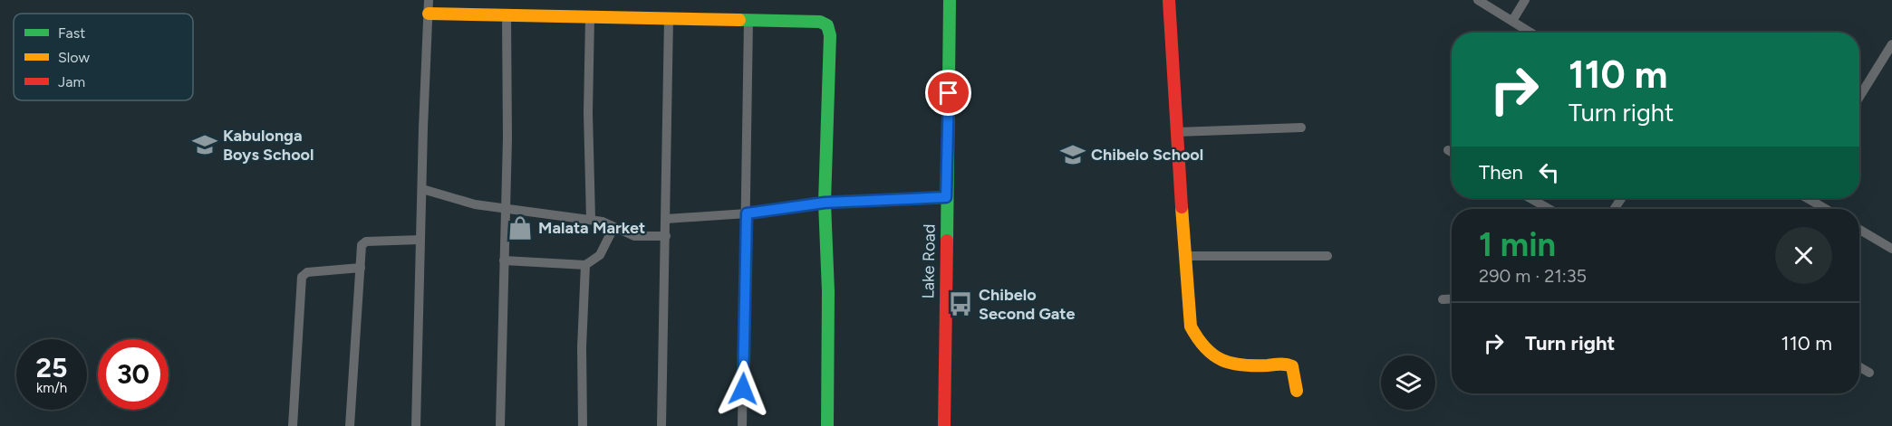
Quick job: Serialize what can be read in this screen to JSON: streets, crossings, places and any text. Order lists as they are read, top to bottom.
{
  "streets": {
    "street": ["Lake Road"]
  },
  "places": {
    "school or university": ["Kabulonga Boys School", "Chibelo School"],
    "shop": ["Malata Market"],
    "bus stop": ["Chibelo Second Gate"]
  },
  "legend": ["Fast", "Slow", "Jam"],
  "page": {
    "turn": ["110 m", "Turn right"],
    "then": "Then",
    "heading": ["1 min", "290 m · 21:35"],
    "list": [
      {
        "name": "Turn right",
        "value": "110 m"
      }
    ],
    "speed": "25 km/h",
    "limit": "30"
  }
}
